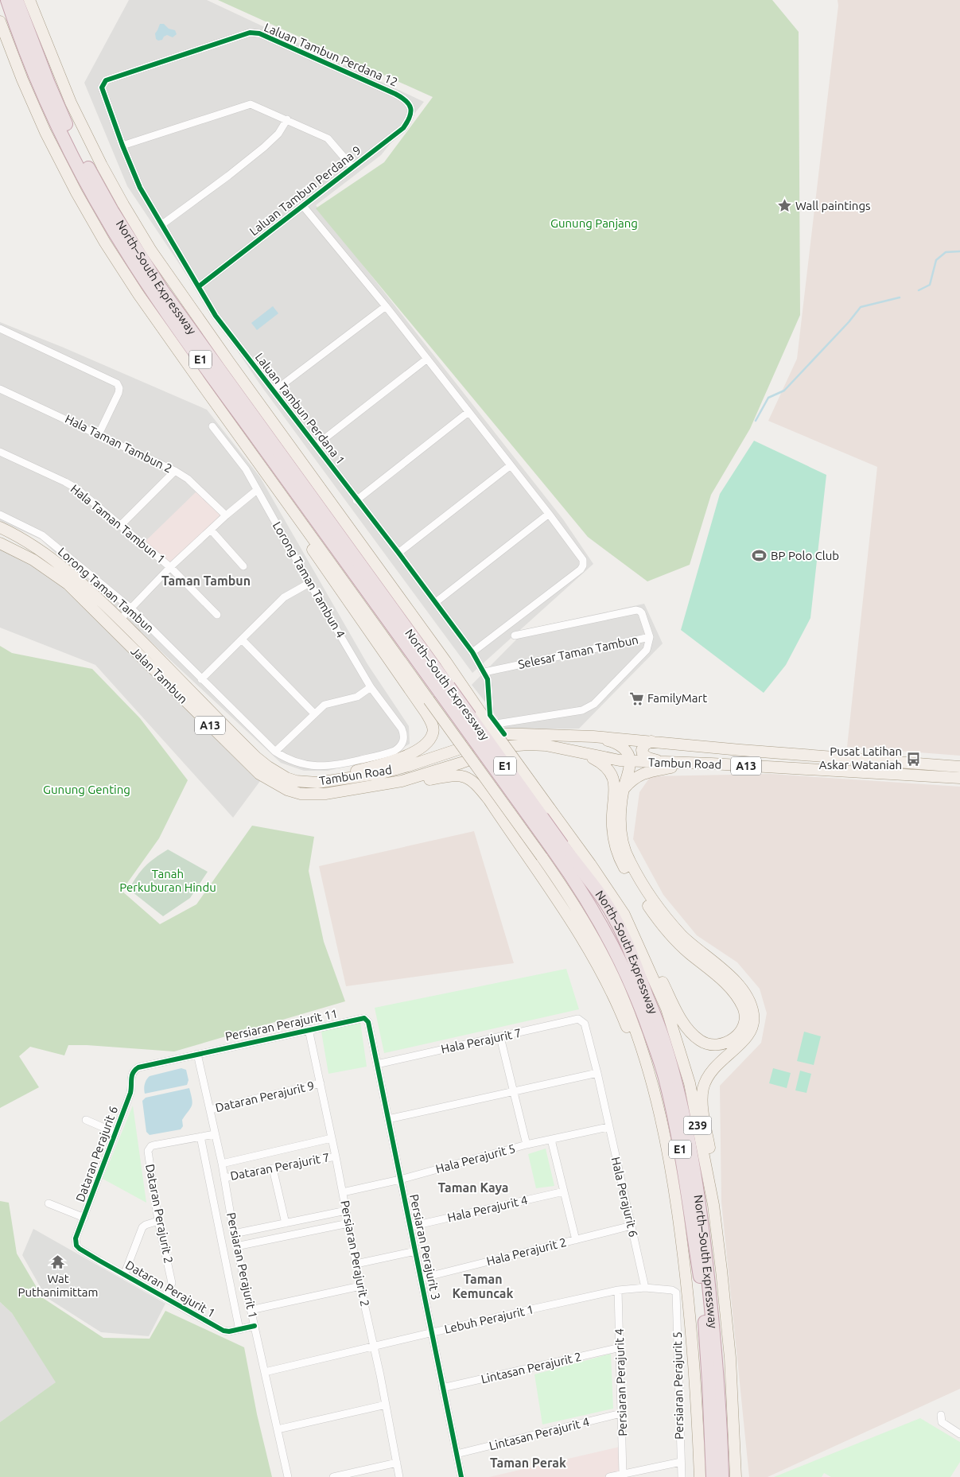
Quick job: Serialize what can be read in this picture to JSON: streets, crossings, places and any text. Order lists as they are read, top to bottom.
{
  "streets": {
    "highway": ["North–South Expressway", "E1"],
    "main road": [
      "Jalan Tambun",
      "A13",
      "Tambun Road",
      "239"
    ],
    "street": [
      "Laluan Tambun Perdana 12",
      "Laluan Tambun Perdana 9",
      "Laluan Tambun Perdana 1",
      "Hala Taman Tambun 2",
      "Hala Taman Tambun 1",
      "Lorong Taman Tambun 4",
      "Lorong Taman Tambun",
      "Selesar Taman Tambun",
      "Persiaran Perajurit 11",
      "Hala Perajurit 7",
      "Dataran Perajurit 9",
      "Dataran Perajurit 6",
      "Hala Perajurit 5",
      "Dataran Perajurit 7",
      "Hala Perajurit 6",
      "Hala Perajurit 4",
      "Dataran Perajurit 2",
      "Persiaran Perajurit 3",
      "Hala Perajurit 2",
      "Persiaran Perajurit 2",
      "Persiaran Perajurit 1",
      "Dataran Perajurit 1",
      "Lebuh Perajurit 1",
      "Lintasan Perajurit 2",
      "Persiaran Perajurit 4",
      "Persiaran Perajurit 5",
      "Lintasan Perajurit 4"
    ]
  },
  "crossings": [
    ["Laluan Tambun Perdana 12", "Laluan Tambun Perdana 9"],
    ["Laluan Tambun Perdana 12", "Laluan Tambun Perdana 1"],
    ["Laluan Tambun Perdana 9", "Laluan Tambun Perdana 1"],
    ["Laluan Tambun Perdana 1", "Selesar Taman Tambun"],
    ["Laluan Tambun Perdana 1", "Tambun Road"],
    ["Lorong Taman Tambun 4", "Lorong Taman Tambun"],
    ["Jalan Tambun", "Tambun Road"],
    ["A13", "Tambun Road"],
    ["Persiaran Perajurit 11", "Dataran Perajurit 6"],
    ["Persiaran Perajurit 11", "Persiaran Perajurit 3"],
    ["Persiaran Perajurit 11", "Persiaran Perajurit 2"],
    ["Persiaran Perajurit 11", "Persiaran Perajurit 1"],
    ["Hala Perajurit 7", "Hala Perajurit 6"],
    ["Hala Perajurit 7", "Persiaran Perajurit 3"],
    ["Dataran Perajurit 9", "Persiaran Perajurit 2"],
    ["Dataran Perajurit 9", "Persiaran Perajurit 1"],
    ["Dataran Perajurit 6", "Dataran Perajurit 1"],
    ["Hala Perajurit 5", "Hala Perajurit 6"],
    ["Hala Perajurit 5", "Persiaran Perajurit 3"],
    ["Hala Perajurit 5", "Persiaran Perajurit 2"],
    ["Dataran Perajurit 7", "Persiaran Perajurit 2"],
    ["Dataran Perajurit 7", "Persiaran Perajurit 1"],
    ["Hala Perajurit 6", "Hala Perajurit 2"],
    ["Hala Perajurit 6", "Lebuh Perajurit 1"],
    ["Hala Perajurit 6", "Persiaran Perajurit 5"],
    ["Hala Perajurit 4", "Persiaran Perajurit 3"],
    ["Dataran Perajurit 2", "Persiaran Perajurit 1"],
    ["Dataran Perajurit 2", "Dataran Perajurit 1"],
    ["Persiaran Perajurit 3", "Hala Perajurit 2"],
    ["Persiaran Perajurit 3", "Lebuh Perajurit 1"],
    ["Persiaran Perajurit 3", "Lintasan Perajurit 2"],
    ["Persiaran Perajurit 3", "Lintasan Perajurit 4"],
    ["Persiaran Perajurit 2", "Lebuh Perajurit 1"],
    ["Persiaran Perajurit 1", "Dataran Perajurit 1"],
    ["Persiaran Perajurit 1", "Lebuh Perajurit 1"],
    ["Lebuh Perajurit 1", "Persiaran Perajurit 4"],
    ["Lebuh Perajurit 1", "Persiaran Perajurit 5"],
    ["Lintasan Perajurit 2", "Persiaran Perajurit 4"],
    ["Persiaran Perajurit 4", "Lintasan Perajurit 4"]
  ],
  "districts": [
    "Taman Tambun",
    "Taman Kaya",
    "Taman Kemuncak",
    "Taman Perak"
  ],
  "parks": ["Gunung Panjang", "Gunung Genting", "Tanah Perkuburan Hindu"],
  "places": {
    "place": ["Wall paintings"],
    "sports": ["BP Polo Club"],
    "supermarket": ["FamilyMart"],
    "bus stop": ["Pusat Latihan Askar Wataniah"],
    "temple": ["Wat Puthanimittam"]
  }
}
